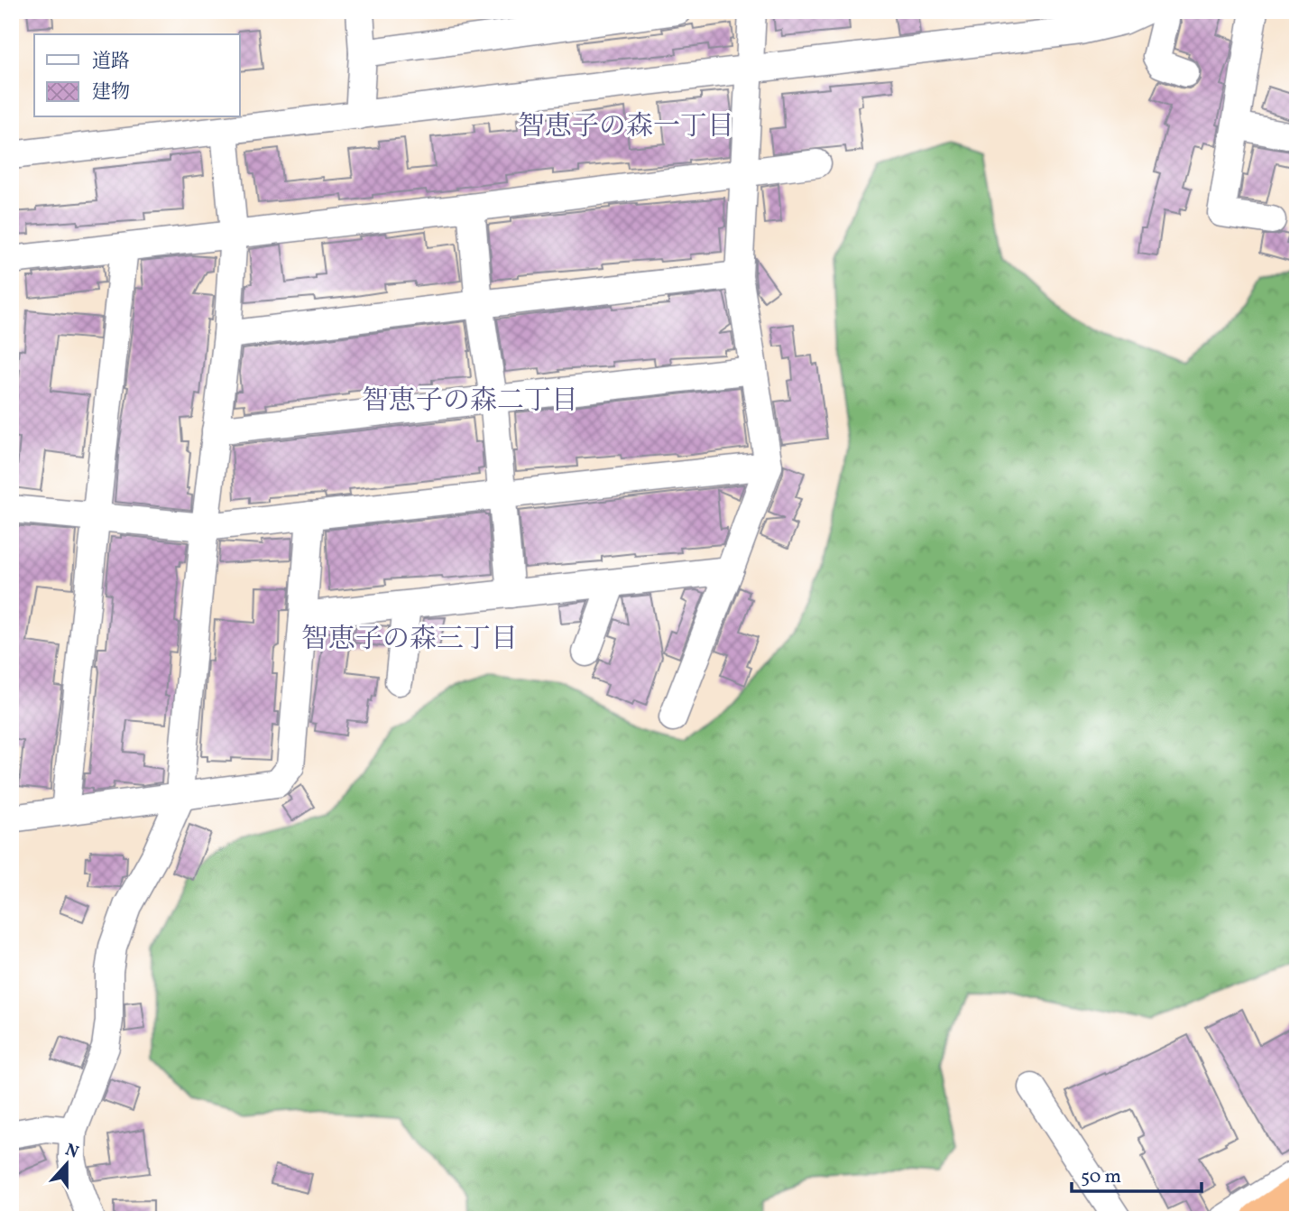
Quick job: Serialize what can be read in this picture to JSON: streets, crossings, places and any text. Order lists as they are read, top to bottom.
{
  "districts": ["智恵子の森一丁目", "智恵子の森二丁目", "智恵子の森三丁目"],
  "legend": ["道路", "建物"],
  "scale_bar": "50 m",
  "north": "top"
}
